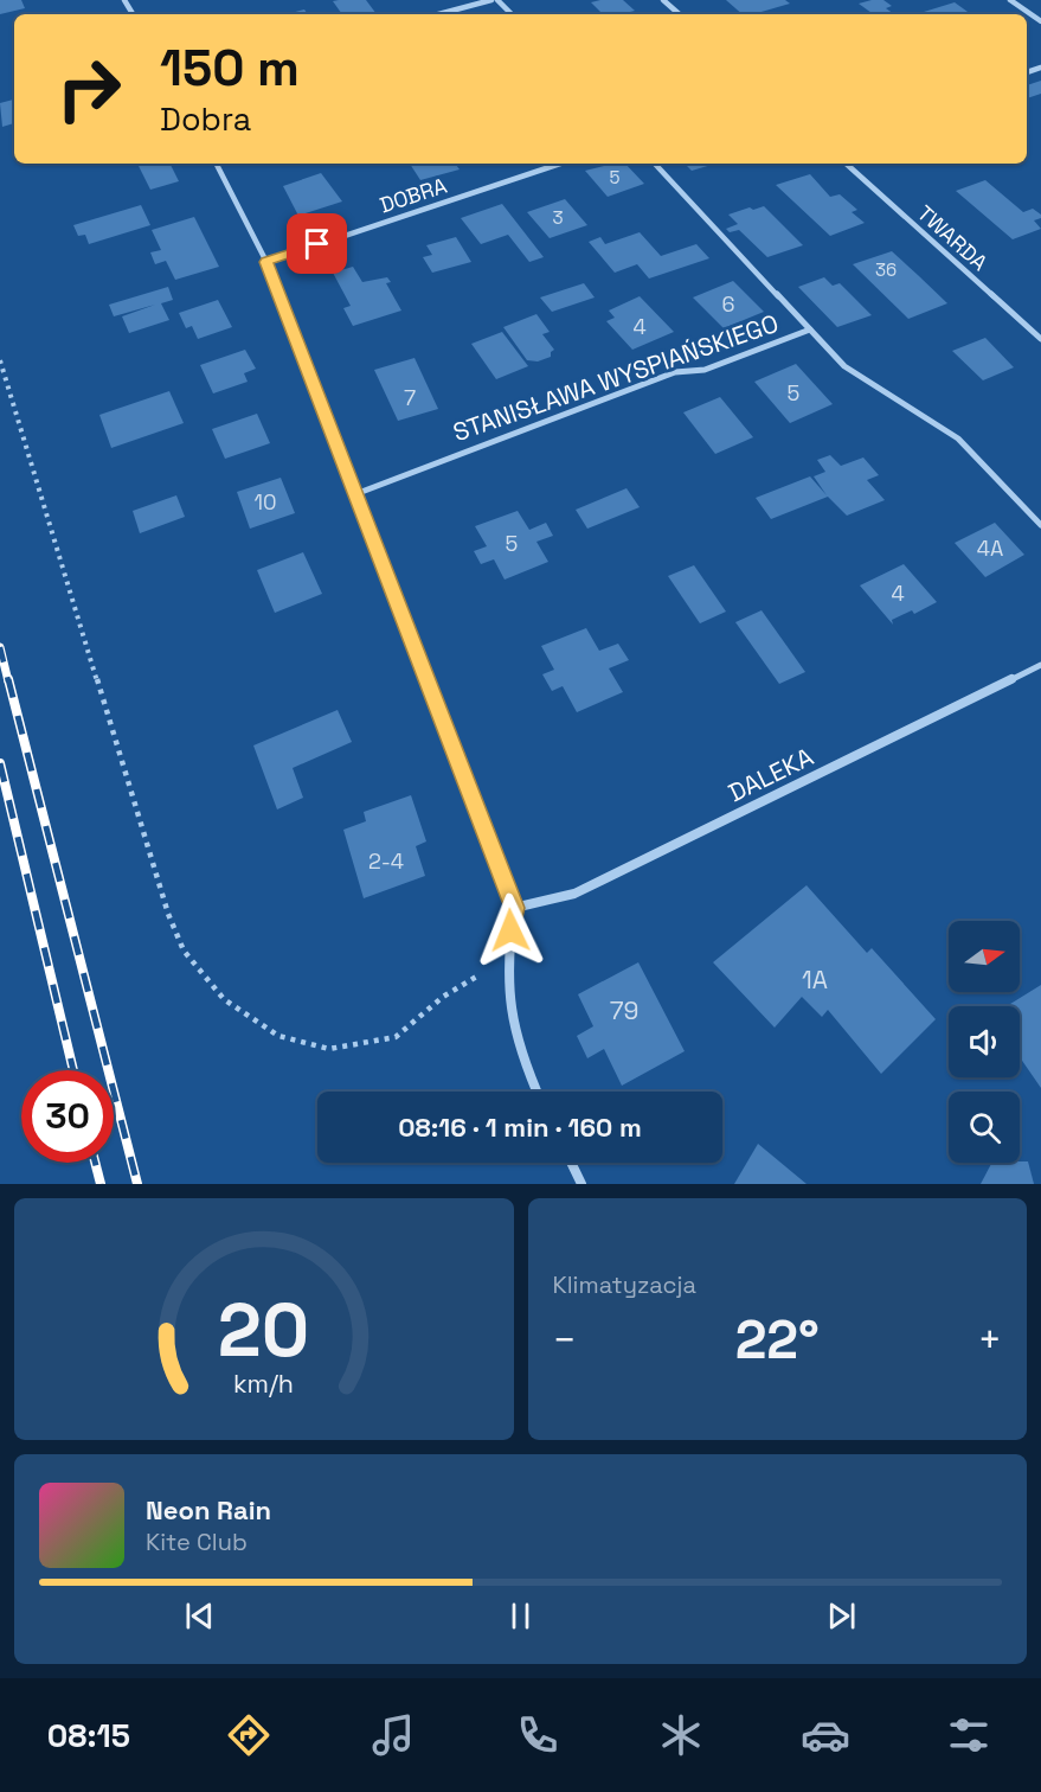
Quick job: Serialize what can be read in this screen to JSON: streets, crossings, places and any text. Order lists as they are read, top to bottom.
{
  "streets": {
    "street": [
      "DOBRA",
      "TWARDA",
      "STANISŁAWA WYSPIAŃSKIEGO",
      "DALEKA"
    ]
  },
  "house_numbers": [
    "5",
    "3",
    "36",
    "6",
    "4",
    "5",
    "7",
    "10",
    "5",
    "4A",
    "4",
    "2-4",
    "1A",
    "79"
  ],
  "north": "right",
  "page": {
    "turn": ["150 m", "Dobra"],
    "limit": "30",
    "trip": "08:16 · 1 min · 160 m",
    "tile": "Klimatyzacja",
    "heat": ["−", "22°", "+"],
    "song": ["Neon Rain", "Kite Club"],
    "tabs": "08:15",
    "gauge": ["20", "km/h"]
  }
}
